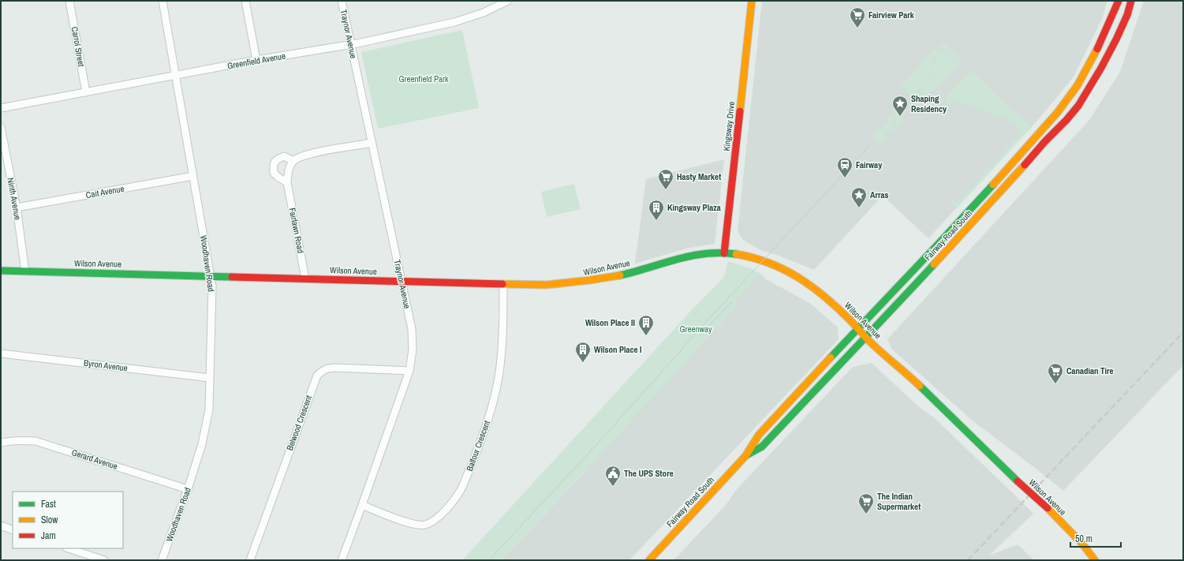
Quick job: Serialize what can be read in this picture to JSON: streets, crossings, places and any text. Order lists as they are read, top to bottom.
{
  "streets": {
    "street": [
      "Traynor Avenue",
      "Carrol Street",
      "Greenfield Avenue",
      "Kingsway Drive",
      "Cait Avenue",
      "Ninth Avenue",
      "Fairlawn Road",
      "Fairway Road South",
      "Wilson Avenue",
      "Woodhaven Road",
      "Byron Avenue",
      "Belwood Crescent",
      "Balfour Crescent",
      "Gerard Avenue"
    ]
  },
  "crossings": [
    ["Traynor Avenue", "Greenfield Avenue"],
    ["Traynor Avenue", "Wilson Avenue"],
    ["Traynor Avenue", "Belwood Crescent"],
    ["Traynor Avenue", "Balfour Crescent"],
    ["Carrol Street", "Greenfield Avenue"],
    ["Greenfield Avenue", "Woodhaven Road"],
    ["Kingsway Drive", "Wilson Avenue"],
    ["Cait Avenue", "Ninth Avenue"],
    ["Cait Avenue", "Woodhaven Road"],
    ["Ninth Avenue", "Wilson Avenue"],
    ["Fairlawn Road", "Wilson Avenue"],
    ["Fairway Road South", "Wilson Avenue"],
    ["Wilson Avenue", "Woodhaven Road"],
    ["Wilson Avenue", "Balfour Crescent"],
    ["Woodhaven Road", "Byron Avenue"],
    ["Woodhaven Road", "Gerard Avenue"]
  ],
  "parks": ["Greenfield Park", "Greenway"],
  "places": {
    "supermarket": [
      "Fairview Park",
      "Hasty Market",
      "Canadian Tire",
      "The Indian Supermarket"
    ],
    "place": ["Shaping Residency", "Arras"],
    "station": ["Fairway"],
    "building": ["Kingsway Plaza", "Wilson Place II", "Wilson Place I"],
    "public building": ["The UPS Store"]
  },
  "legend": ["Fast", "Slow", "Jam"],
  "scale_bar": "50 m"
}
